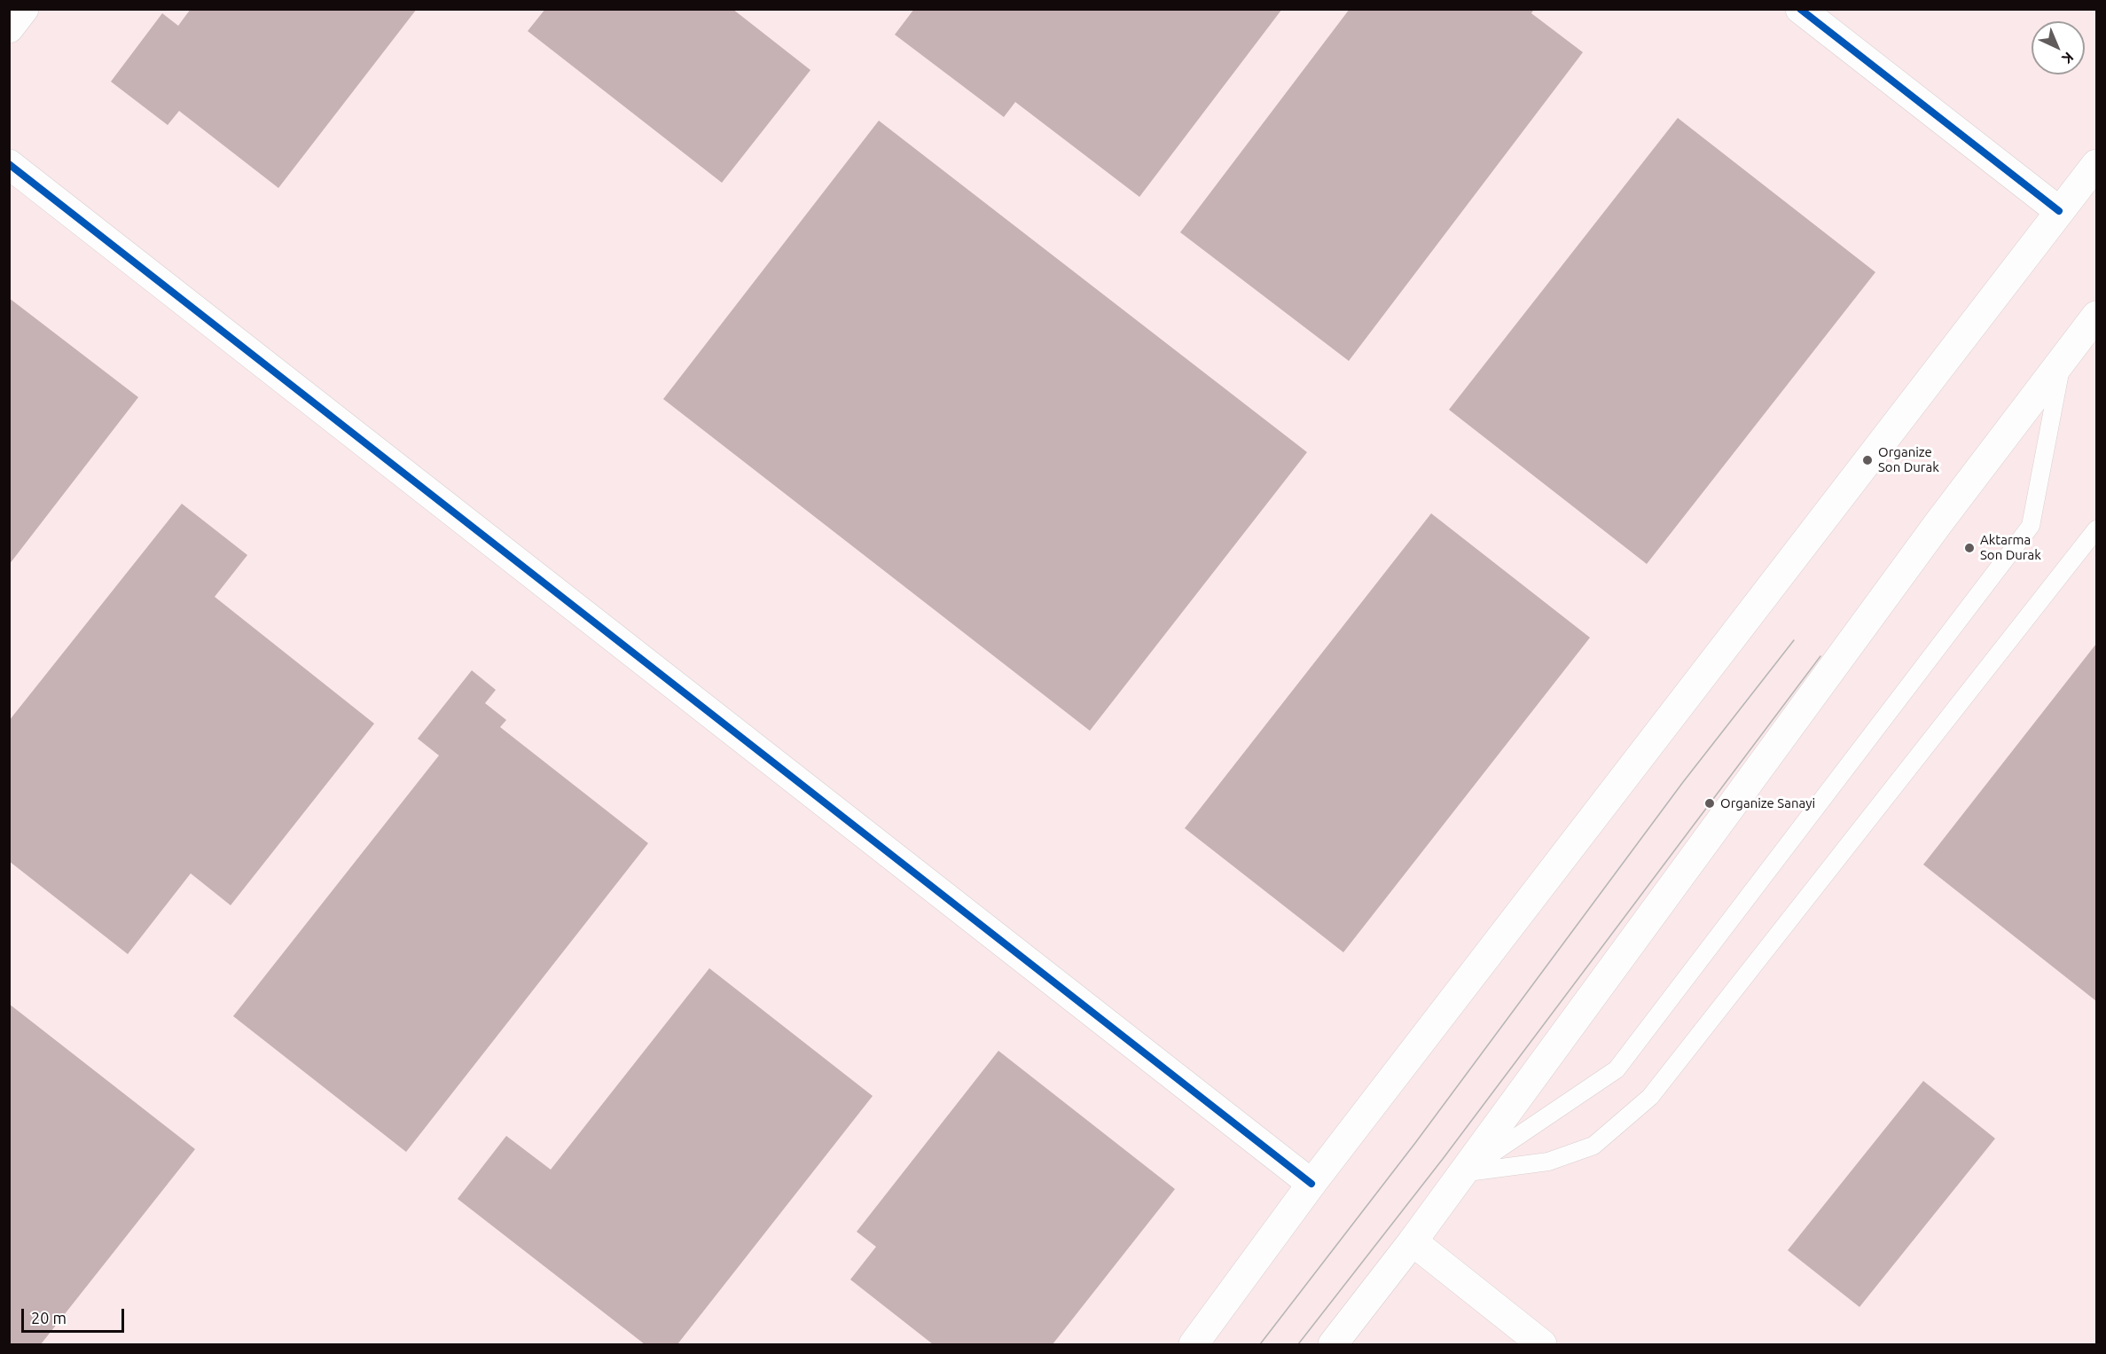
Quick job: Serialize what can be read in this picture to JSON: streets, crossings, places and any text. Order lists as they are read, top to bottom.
{
  "places": ["Organize Son Durak", "Aktarma Son Durak", "Organize Sanayi"],
  "scale_bar": "20 m",
  "north": "bottom right"
}
